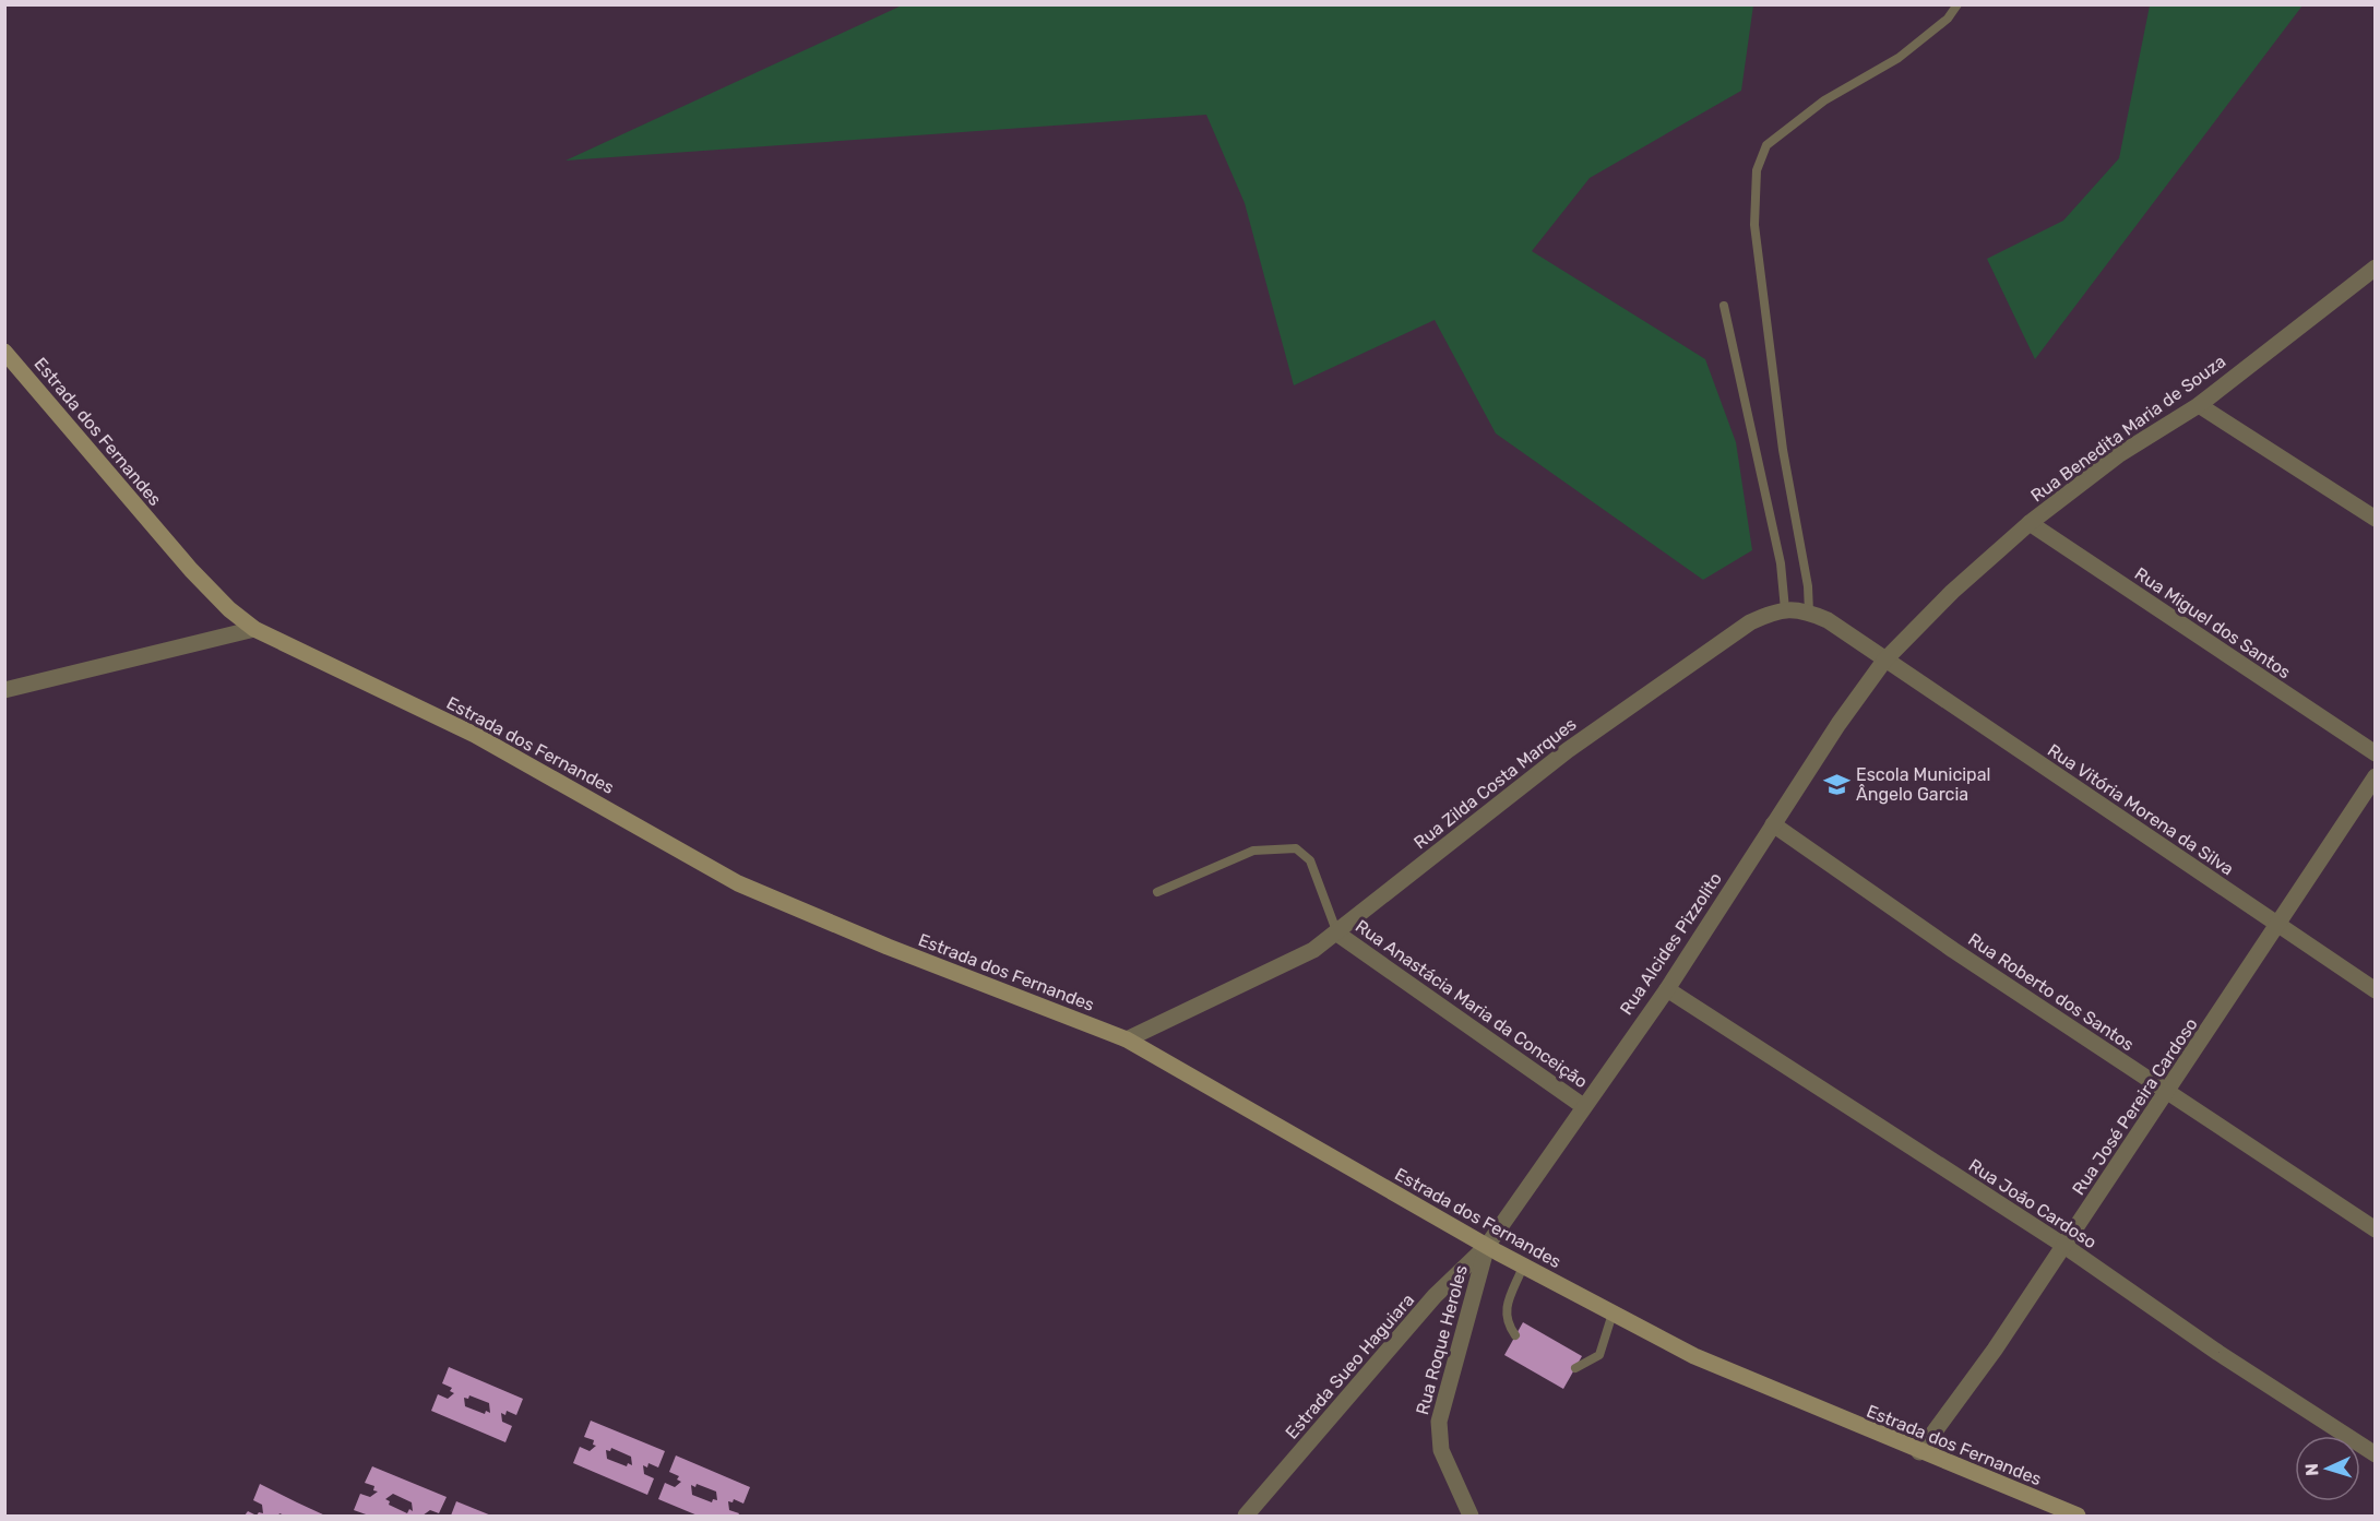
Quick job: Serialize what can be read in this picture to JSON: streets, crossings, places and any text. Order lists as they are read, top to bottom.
{
  "streets": {
    "main road": ["Estrada dos Fernandes"],
    "street": [
      "Rua Benedita Maria de Souza",
      "Rua Miguel dos Santos",
      "Rua Zilda Costa Marques",
      "Rua Vitória Morena da Silva",
      "Rua Alcides Pizzolito",
      "Rua Roberto dos Santos",
      "Rua Anastácia Maria da Conceição",
      "Rua José Pereira Cardoso",
      "Rua João Cardoso",
      "Rua Roque Heroles",
      "Estrada Sueo Haguiara"
    ]
  },
  "crossings": [
    ["Rua Benedita Maria de Souza", "Rua Miguel dos Santos"],
    ["Rua Benedita Maria de Souza", "Rua Zilda Costa Marques"],
    ["Rua Benedita Maria de Souza", "Rua Vitória Morena da Silva"],
    ["Rua Benedita Maria de Souza", "Rua Alcides Pizzolito"],
    ["Estrada dos Fernandes", "Rua Zilda Costa Marques"],
    ["Estrada dos Fernandes", "Rua Alcides Pizzolito"],
    ["Estrada dos Fernandes", "Rua José Pereira Cardoso"],
    ["Estrada dos Fernandes", "Rua Roque Heroles"],
    ["Estrada dos Fernandes", "Estrada Sueo Haguiara"],
    ["Rua Zilda Costa Marques", "Rua Vitória Morena da Silva"],
    ["Rua Zilda Costa Marques", "Rua Alcides Pizzolito"],
    ["Rua Zilda Costa Marques", "Rua Anastácia Maria da Conceição"],
    ["Rua Vitória Morena da Silva", "Rua Alcides Pizzolito"],
    ["Rua Vitória Morena da Silva", "Rua José Pereira Cardoso"],
    ["Rua Alcides Pizzolito", "Rua Roberto dos Santos"],
    ["Rua Alcides Pizzolito", "Rua Anastácia Maria da Conceição"],
    ["Rua Alcides Pizzolito", "Rua João Cardoso"],
    ["Rua Alcides Pizzolito", "Rua Roque Heroles"],
    ["Rua Alcides Pizzolito", "Estrada Sueo Haguiara"],
    ["Rua Roberto dos Santos", "Rua José Pereira Cardoso"],
    ["Rua José Pereira Cardoso", "Rua João Cardoso"],
    ["Rua Roque Heroles", "Estrada Sueo Haguiara"]
  ],
  "places": {
    "school or university": ["Escola Municipal Ângelo Garcia"]
  },
  "north": "left"
}
